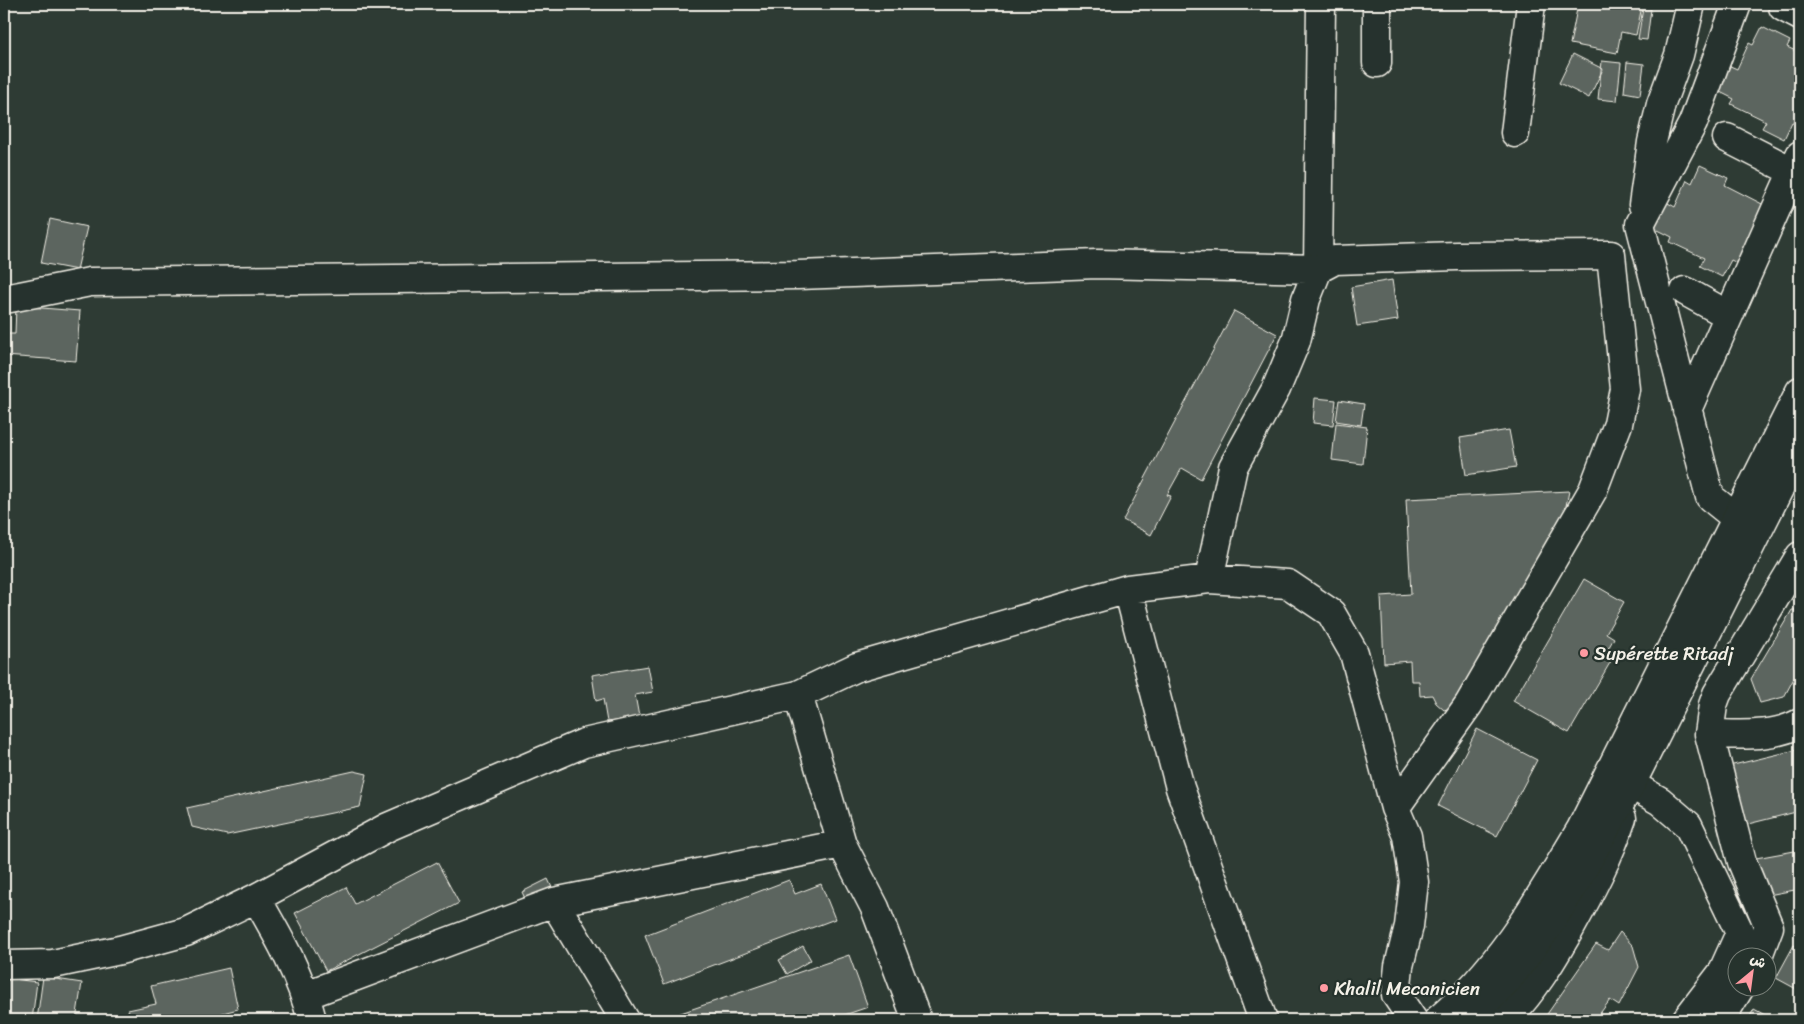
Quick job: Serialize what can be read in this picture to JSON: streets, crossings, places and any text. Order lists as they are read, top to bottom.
{
  "places": ["Supérette Ritadj", "Khalil Mecanicien"],
  "north": "top right"
}
